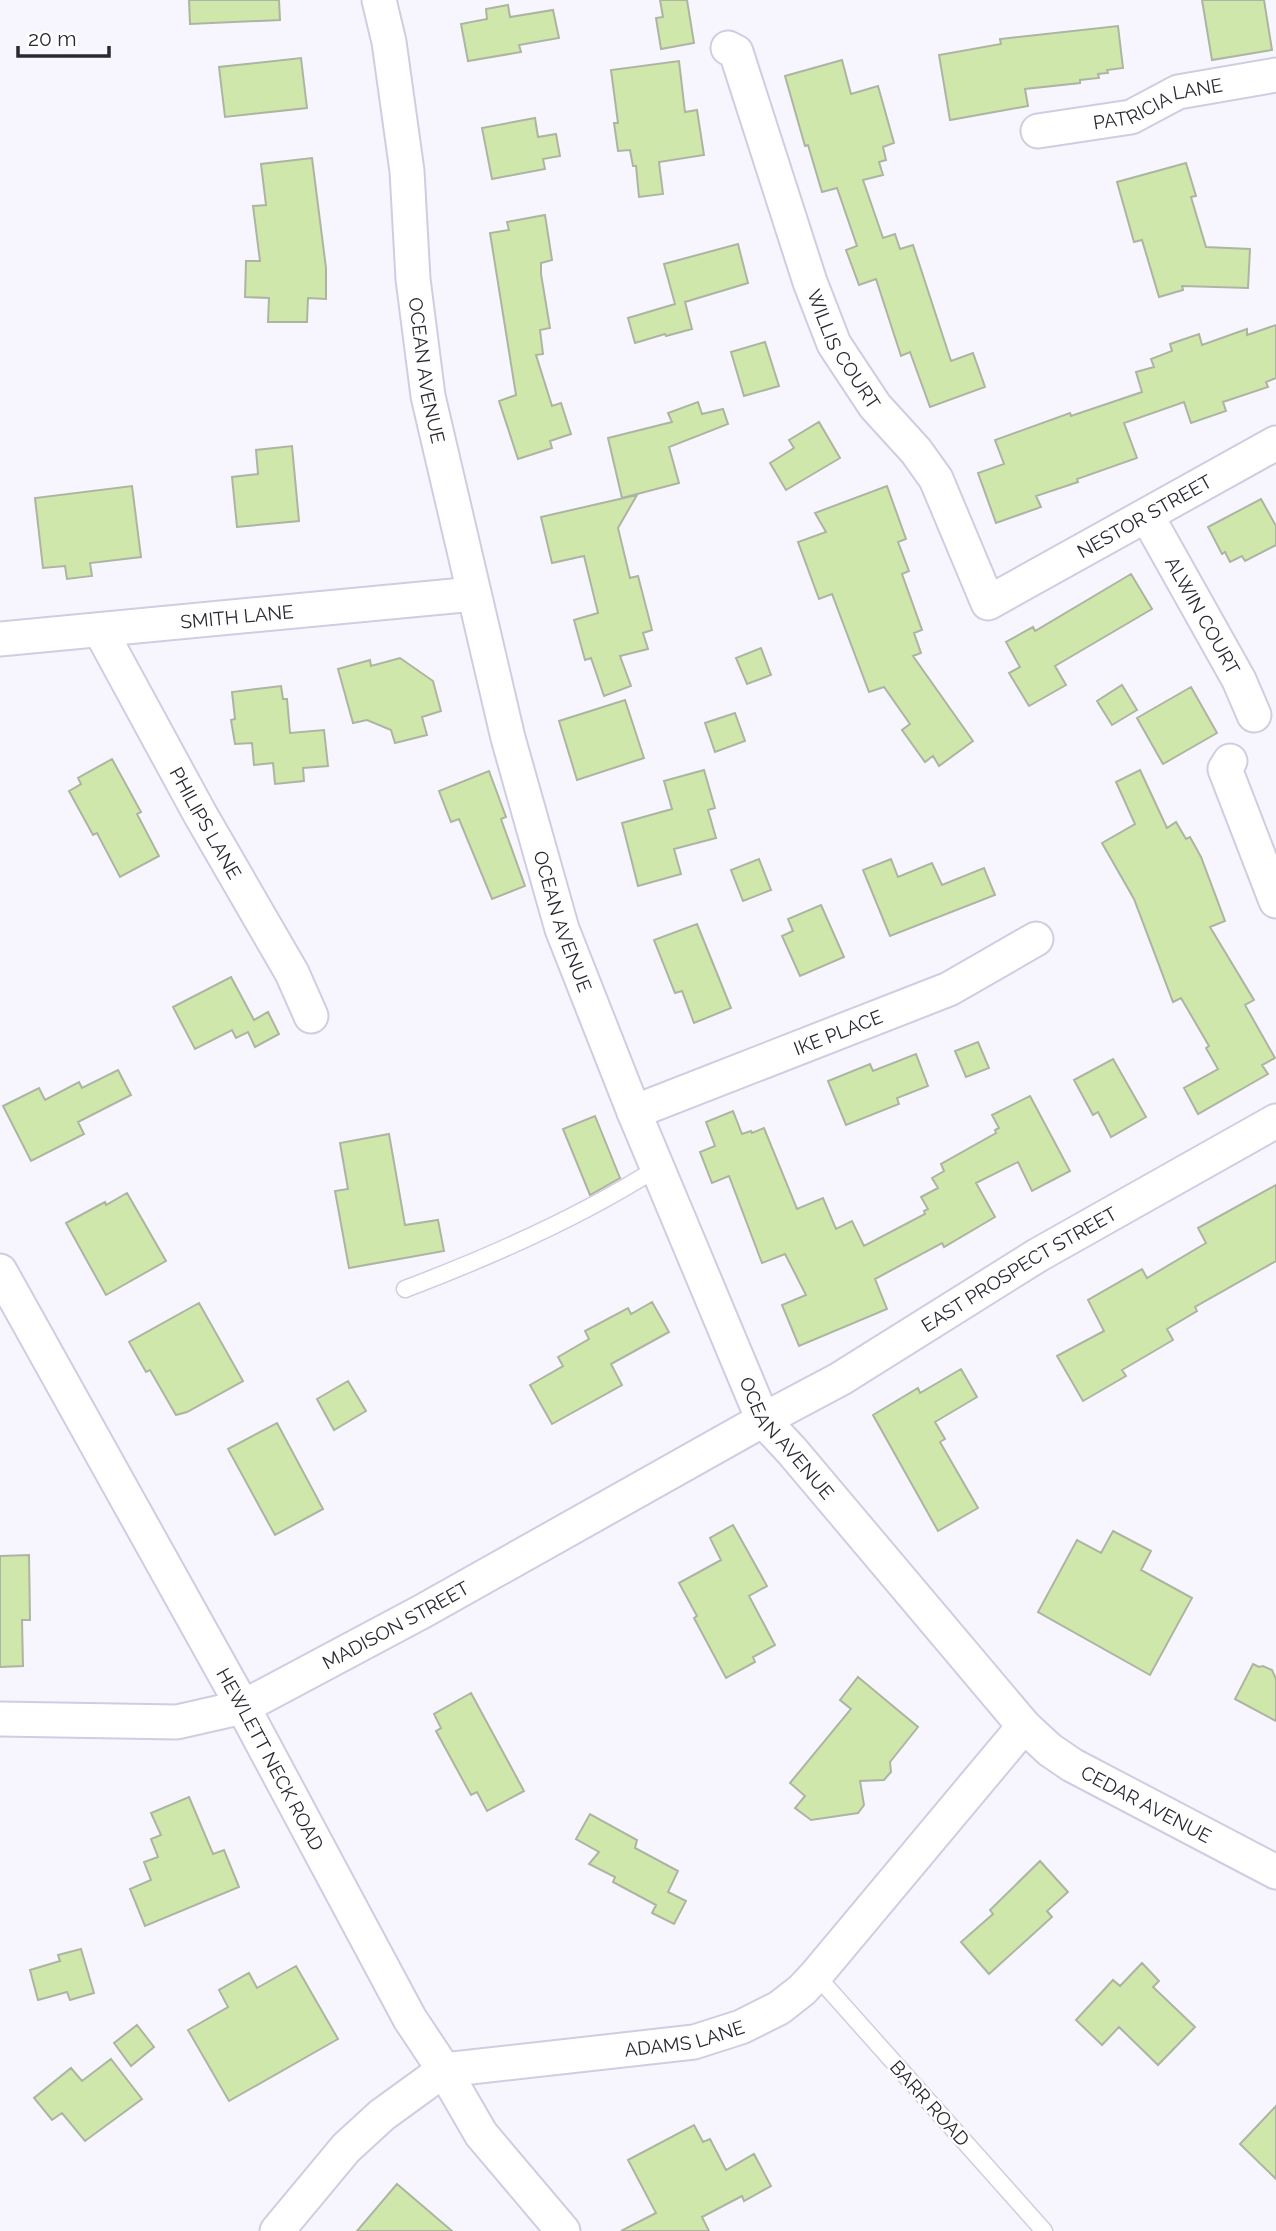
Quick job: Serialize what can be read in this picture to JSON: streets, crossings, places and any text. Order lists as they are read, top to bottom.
{
  "streets": {
    "street": [
      "PATRICIA LANE",
      "WILLIS COURT",
      "OCEAN AVENUE",
      "NESTOR STREET",
      "ALWIN COURT",
      "SMITH LANE",
      "PHILIPS LANE",
      "IKE PLACE",
      "EAST PROSPECT STREET",
      "MADISON STREET",
      "HEWLETT NECK ROAD",
      "CEDAR AVENUE",
      "ADAMS LANE"
    ],
    "lane": ["BARR ROAD"]
  },
  "crossings": [
    ["WILLIS COURT", "NESTOR STREET"],
    ["OCEAN AVENUE", "SMITH LANE"],
    ["OCEAN AVENUE", "IKE PLACE"],
    ["OCEAN AVENUE", "EAST PROSPECT STREET"],
    ["OCEAN AVENUE", "MADISON STREET"],
    ["OCEAN AVENUE", "CEDAR AVENUE"],
    ["OCEAN AVENUE", "ADAMS LANE"],
    ["NESTOR STREET", "ALWIN COURT"],
    ["SMITH LANE", "PHILIPS LANE"],
    ["EAST PROSPECT STREET", "MADISON STREET"],
    ["MADISON STREET", "HEWLETT NECK ROAD"],
    ["HEWLETT NECK ROAD", "ADAMS LANE"],
    ["CEDAR AVENUE", "ADAMS LANE"],
    ["ADAMS LANE", "BARR ROAD"]
  ],
  "scale_bar": "20 m"
}
